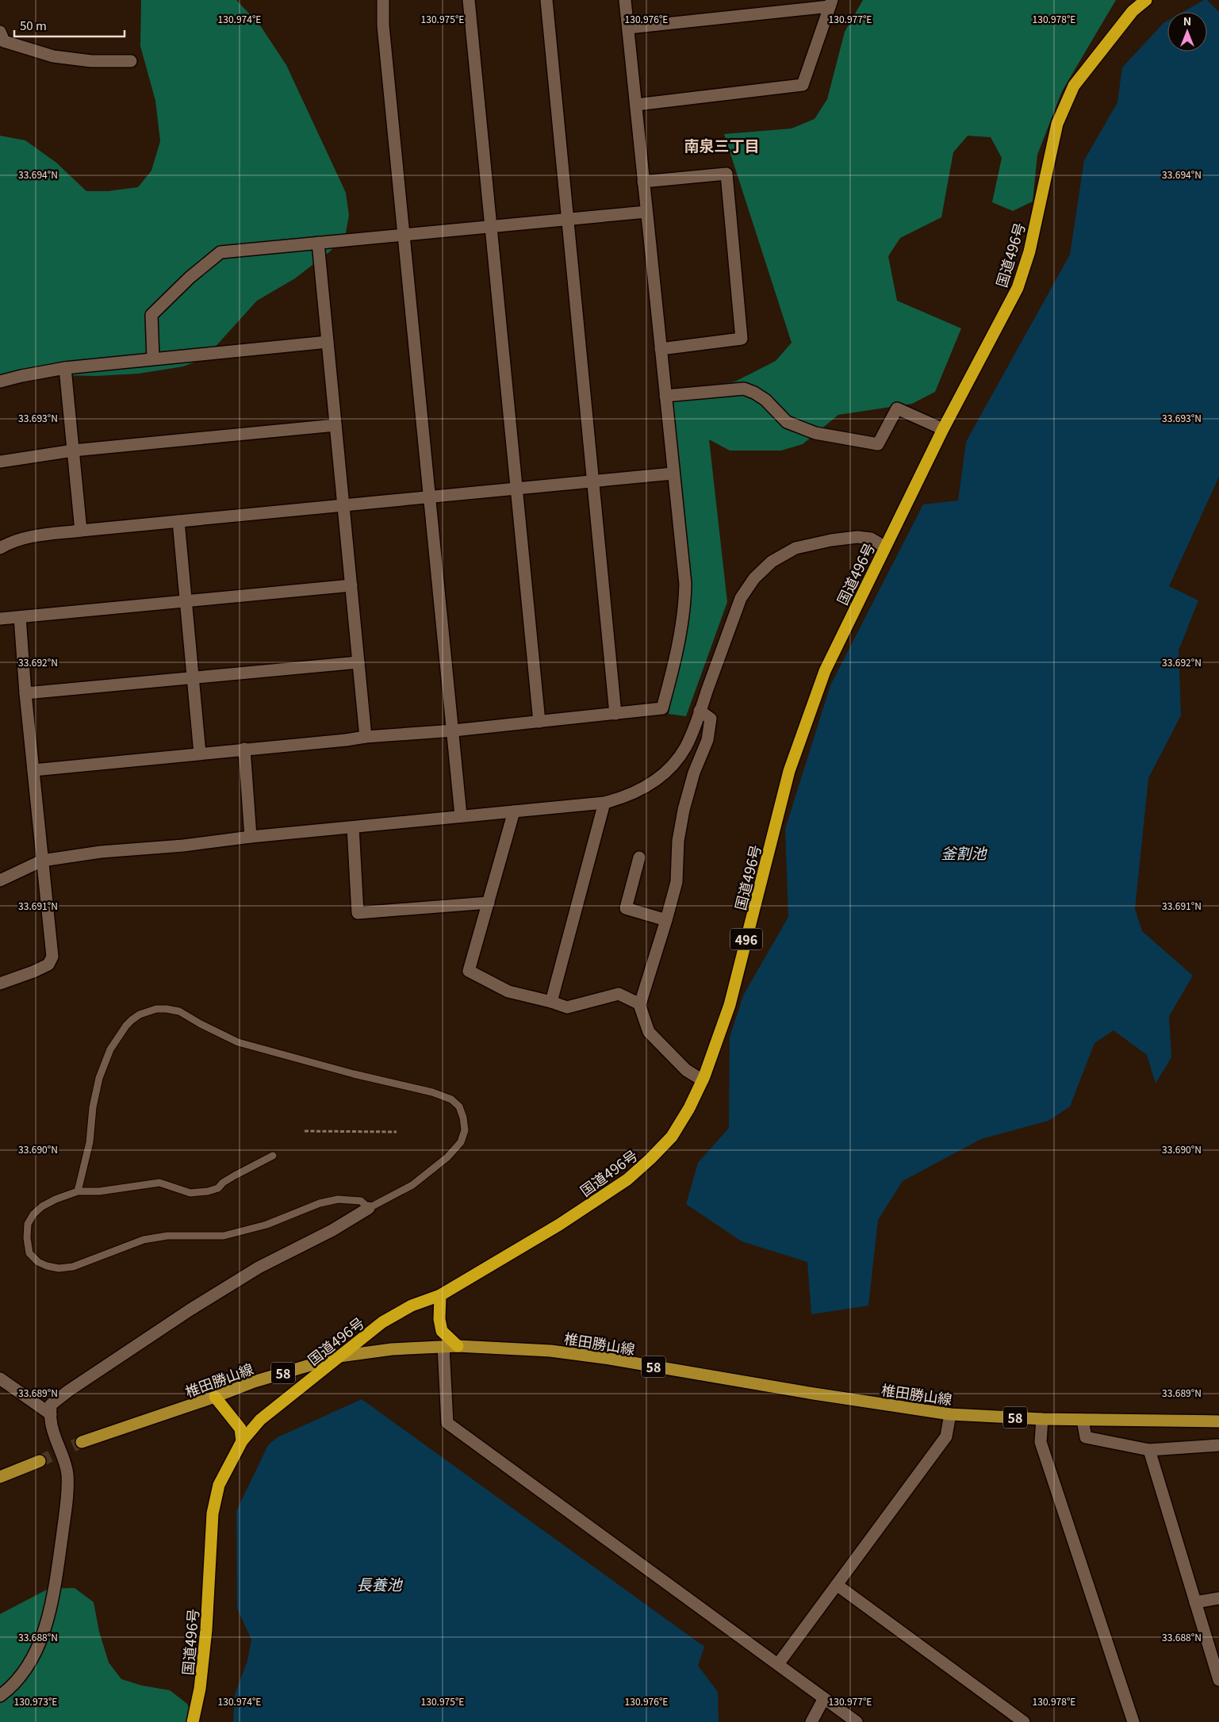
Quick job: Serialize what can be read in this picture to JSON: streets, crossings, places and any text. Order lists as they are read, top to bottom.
{
  "streets": {
    "highway": ["国道496号", "496"],
    "main road": ["椎田勝山線", "58"]
  },
  "crossings": [
    ["国道496号", "椎田勝山線"]
  ],
  "districts": ["南泉三丁目"],
  "water": ["釜割池", "長養池"],
  "scale_bar": "50 m",
  "north": "top",
  "coordinates": [
    "130.974°E",
    "130.975°E",
    "130.976°E",
    "130.977°E",
    "130.978°E",
    "33.694°N",
    "33.693°N",
    "33.692°N",
    "33.691°N",
    "33.690°N",
    "33.689°N",
    "33.688°N",
    "130.973°E"
  ]
}
